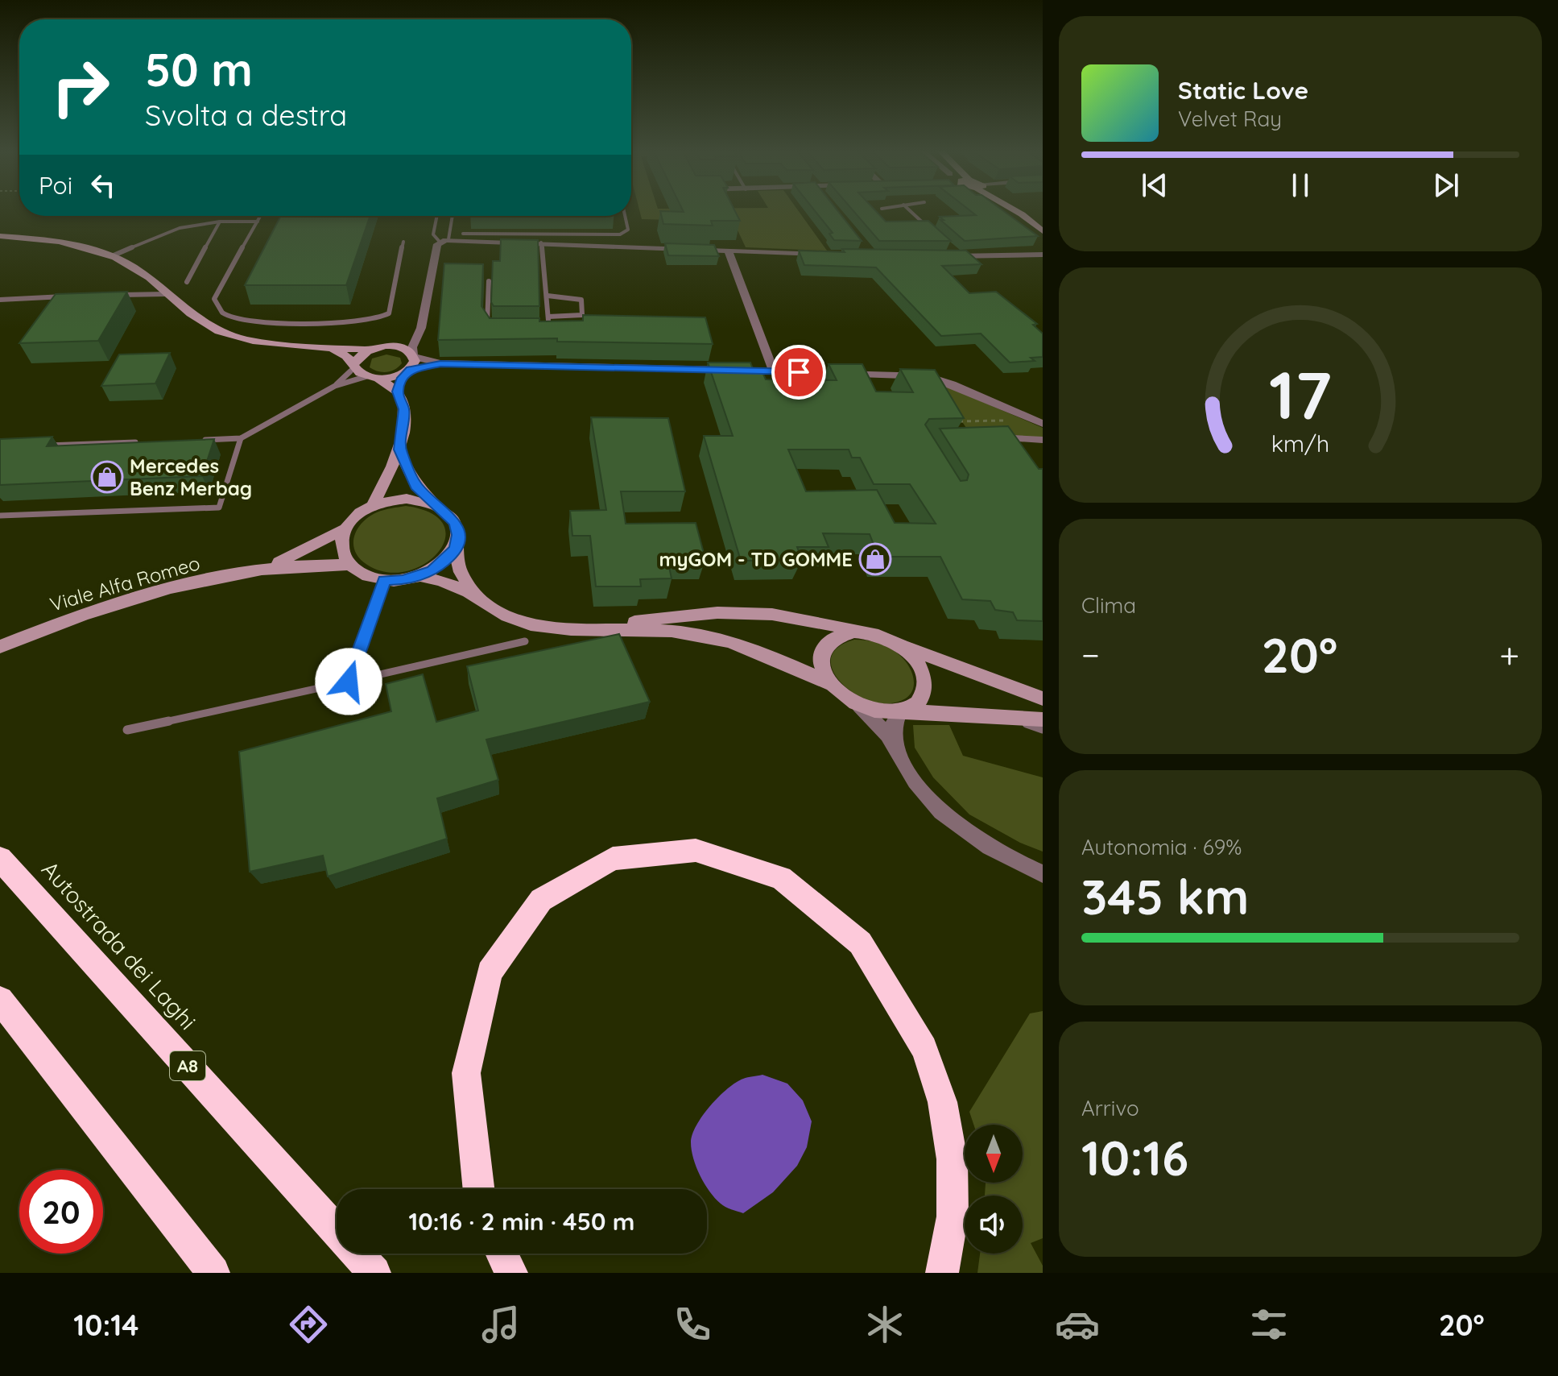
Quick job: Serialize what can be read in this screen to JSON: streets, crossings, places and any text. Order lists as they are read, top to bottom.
{
  "streets": {
    "highway": ["Autostrada dei Laghi", "A8"],
    "main road": ["Viale Alfa Romeo"]
  },
  "places": {
    "shop": ["Mercedes Benz Merbag", "myGOM - TD GOMME"]
  },
  "north": "bottom",
  "page": {
    "turn": ["50 m", "Svolta a destra"],
    "song": ["Static Love", "Velvet Ray"],
    "then": "Poi",
    "tile": [
      "Clima",
      ["Autonomia · 69%", "345 km"],
      ["Arrivo", "10:16"]
    ],
    "heat": ["−", "20°", "+"],
    "limit": "20",
    "trip": "10:16 · 2 min · 450 m",
    "tabs": ["10:14", "20°"],
    "gauge": ["17", "km/h"]
  }
}
